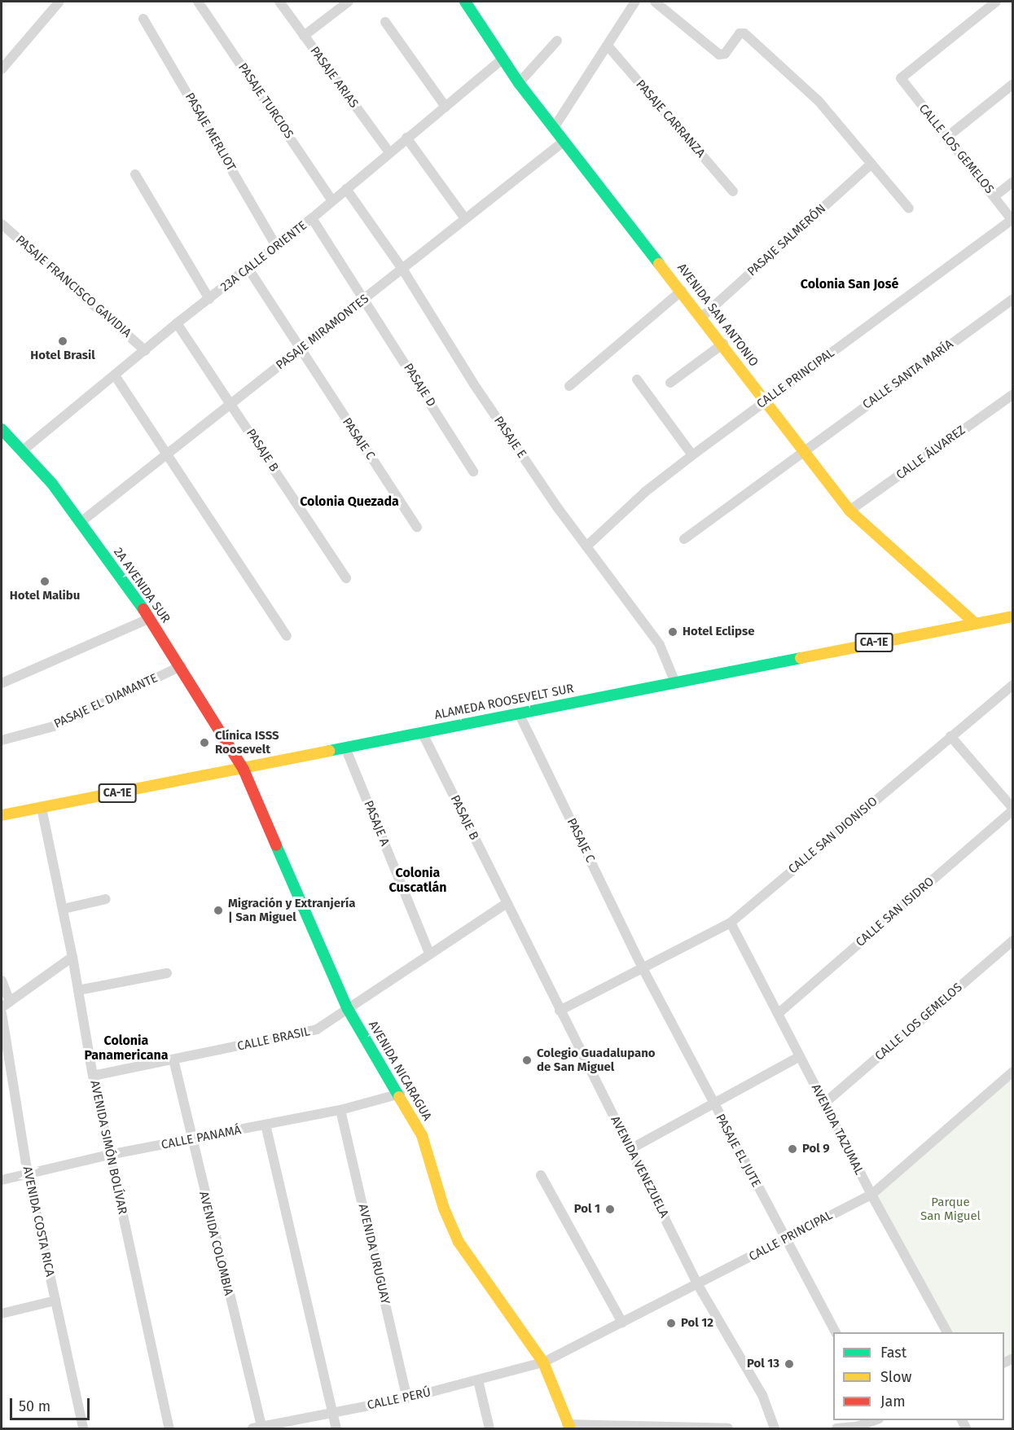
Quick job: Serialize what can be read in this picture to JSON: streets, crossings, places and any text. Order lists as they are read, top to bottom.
{
  "streets": {
    "main road": [
      "AVENIDA SAN ANTONIO",
      "2A AVENIDA SUR",
      "CA-1E",
      "ALAMEDA ROOSEVELT SUR",
      "AVENIDA NICARAGUA"
    ],
    "street": [
      "PASAJE ARIAS",
      "PASAJE TURCIOS",
      "PASAJE CARRANZA",
      "PASAJE MERLIOT",
      "CALLE LOS GEMELOS",
      "PASAJE SALMERÓN",
      "23A CALLE ORIENTE",
      "PASAJE FRANCISCO GAVIDIA",
      "PASAJE MIRAMONTES",
      "CALLE SANTA MARÍA",
      "CALLE PRINCIPAL",
      "PASAJE D",
      "PASAJE E",
      "PASAJE C",
      "PASAJE B",
      "CALLE ÁLVAREZ",
      "PASAJE EL DIAMANTE",
      "PASAJE A",
      "CALLE SAN DIONISIO",
      "CALLE SAN ISIDRO",
      "CALLE BRASIL",
      "AVENIDA TAZUMAL",
      "CALLE PANAMÁ",
      "AVENIDA SIMÓN BOLÍVAR",
      "PASAJE EL JUTE",
      "AVENIDA VENEZUELA",
      "AVENIDA COSTA RICA",
      "AVENIDA COLOMBIA",
      "AVENIDA URUGUAY",
      "CALLE PERÚ"
    ]
  },
  "crossings": [
    ["PASAJE ARIAS", "23A CALLE ORIENTE"],
    ["PASAJE TURCIOS", "23A CALLE ORIENTE"],
    ["PASAJE MERLIOT", "23A CALLE ORIENTE"],
    ["CALLE LOS GEMELOS", "CALLE PRINCIPAL"],
    ["CALLE LOS GEMELOS", "AVENIDA TAZUMAL"],
    ["PASAJE SALMERÓN", "AVENIDA SAN ANTONIO"],
    ["23A CALLE ORIENTE", "PASAJE FRANCISCO GAVIDIA"],
    ["23A CALLE ORIENTE", "AVENIDA SAN ANTONIO"],
    ["23A CALLE ORIENTE", "PASAJE D"],
    ["23A CALLE ORIENTE", "PASAJE E"],
    ["23A CALLE ORIENTE", "PASAJE C"],
    ["23A CALLE ORIENTE", "PASAJE B"],
    ["23A CALLE ORIENTE", "2A AVENIDA SUR"],
    ["AVENIDA SAN ANTONIO", "PASAJE MIRAMONTES"],
    ["AVENIDA SAN ANTONIO", "CALLE SANTA MARÍA"],
    ["AVENIDA SAN ANTONIO", "CALLE PRINCIPAL"],
    ["AVENIDA SAN ANTONIO", "CALLE ÁLVAREZ"],
    ["AVENIDA SAN ANTONIO", "ALAMEDA ROOSEVELT SUR"],
    ["PASAJE MIRAMONTES", "PASAJE D"],
    ["PASAJE MIRAMONTES", "PASAJE E"],
    ["PASAJE MIRAMONTES", "PASAJE C"],
    ["PASAJE MIRAMONTES", "PASAJE B"],
    ["PASAJE MIRAMONTES", "2A AVENIDA SUR"],
    ["CALLE PRINCIPAL", "PASAJE E"],
    ["CALLE PRINCIPAL", "AVENIDA NICARAGUA"],
    ["CALLE PRINCIPAL", "AVENIDA TAZUMAL"],
    ["CALLE PRINCIPAL", "PASAJE EL JUTE"],
    ["CALLE PRINCIPAL", "AVENIDA VENEZUELA"],
    ["CALLE PRINCIPAL", "CALLE PERÚ"],
    ["PASAJE E", "ALAMEDA ROOSEVELT SUR"],
    ["PASAJE C", "ALAMEDA ROOSEVELT SUR"],
    ["PASAJE C", "CALLE SAN DIONISIO"],
    ["PASAJE C", "PASAJE EL JUTE"],
    ["PASAJE B", "ALAMEDA ROOSEVELT SUR"],
    ["PASAJE B", "CALLE BRASIL"],
    ["PASAJE B", "AVENIDA VENEZUELA"],
    ["2A AVENIDA SUR", "PASAJE EL DIAMANTE"],
    ["2A AVENIDA SUR", "ALAMEDA ROOSEVELT SUR"],
    ["2A AVENIDA SUR", "AVENIDA NICARAGUA"],
    ["ALAMEDA ROOSEVELT SUR", "PASAJE A"],
    ["ALAMEDA ROOSEVELT SUR", "AVENIDA NICARAGUA"],
    ["ALAMEDA ROOSEVELT SUR", "AVENIDA SIMÓN BOLÍVAR"],
    ["PASAJE A", "CALLE BRASIL"],
    ["CALLE SAN DIONISIO", "AVENIDA TAZUMAL"],
    ["CALLE SAN DIONISIO", "PASAJE EL JUTE"],
    ["CALLE SAN DIONISIO", "AVENIDA VENEZUELA"],
    ["CALLE SAN ISIDRO", "AVENIDA TAZUMAL"],
    ["CALLE BRASIL", "AVENIDA NICARAGUA"],
    ["CALLE BRASIL", "AVENIDA SIMÓN BOLÍVAR"],
    ["CALLE BRASIL", "AVENIDA VENEZUELA"],
    ["CALLE BRASIL", "AVENIDA COLOMBIA"],
    ["AVENIDA NICARAGUA", "CALLE PANAMÁ"],
    ["AVENIDA NICARAGUA", "CALLE PERÚ"],
    ["CALLE PANAMÁ", "AVENIDA SIMÓN BOLÍVAR"],
    ["CALLE PANAMÁ", "AVENIDA COSTA RICA"],
    ["CALLE PANAMÁ", "AVENIDA COLOMBIA"],
    ["CALLE PANAMÁ", "AVENIDA URUGUAY"],
    ["AVENIDA COLOMBIA", "CALLE PERÚ"],
    ["AVENIDA URUGUAY", "CALLE PERÚ"]
  ],
  "districts": [
    "Colonia San José",
    "Colonia Quezada",
    "Colonia Cuscatlán",
    "Colonia Panamericana"
  ],
  "parks": ["Parque San Miguel"],
  "places": [
    "Hotel Brasil",
    "Hotel Malibu",
    "Hotel Eclipse",
    "Clínica ISSS Roosevelt",
    "Migración y Extranjería | San Miguel",
    "Colegio Guadalupano de San Miguel",
    "Pol 9",
    "Pol 1",
    "Pol 12",
    "Pol 13"
  ],
  "legend": ["Fast", "Slow", "Jam"],
  "scale_bar": "50 m"
}
